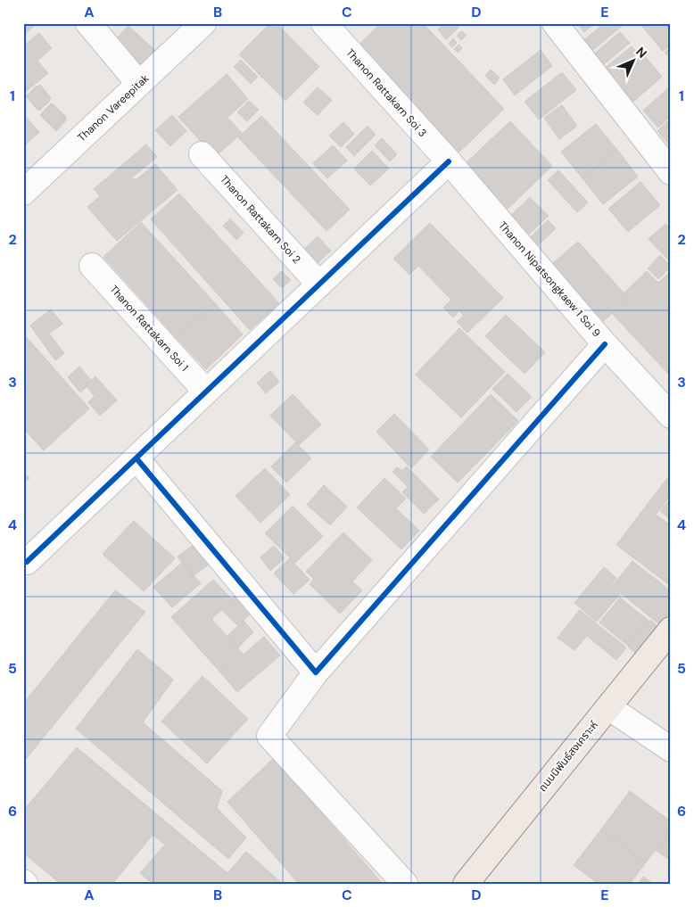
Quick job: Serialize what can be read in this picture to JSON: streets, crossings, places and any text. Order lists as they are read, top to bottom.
{
  "streets": {
    "main road": ["ถนนนิพันธ์สงเคราะห์"],
    "street": [
      "Thanon Rattakarn Soi 3",
      "Thanon Vareepitak",
      "Thanon Rattakarn Soi 2",
      "Thanon Nipatsongkaew 1 Soi 9",
      "Thanon Rattakarn Soi 1"
    ]
  },
  "crossings": [
    ["Thanon Rattakarn Soi 3", "Thanon Nipatsongkaew 1 Soi 9"]
  ],
  "north": "top right",
  "grid": {
    "columns": [
      "A",
      "B",
      "C",
      "D",
      "E"
    ],
    "rows": [
      "1",
      "2",
      "3",
      "4",
      "5",
      "6"
    ]
  }
}
